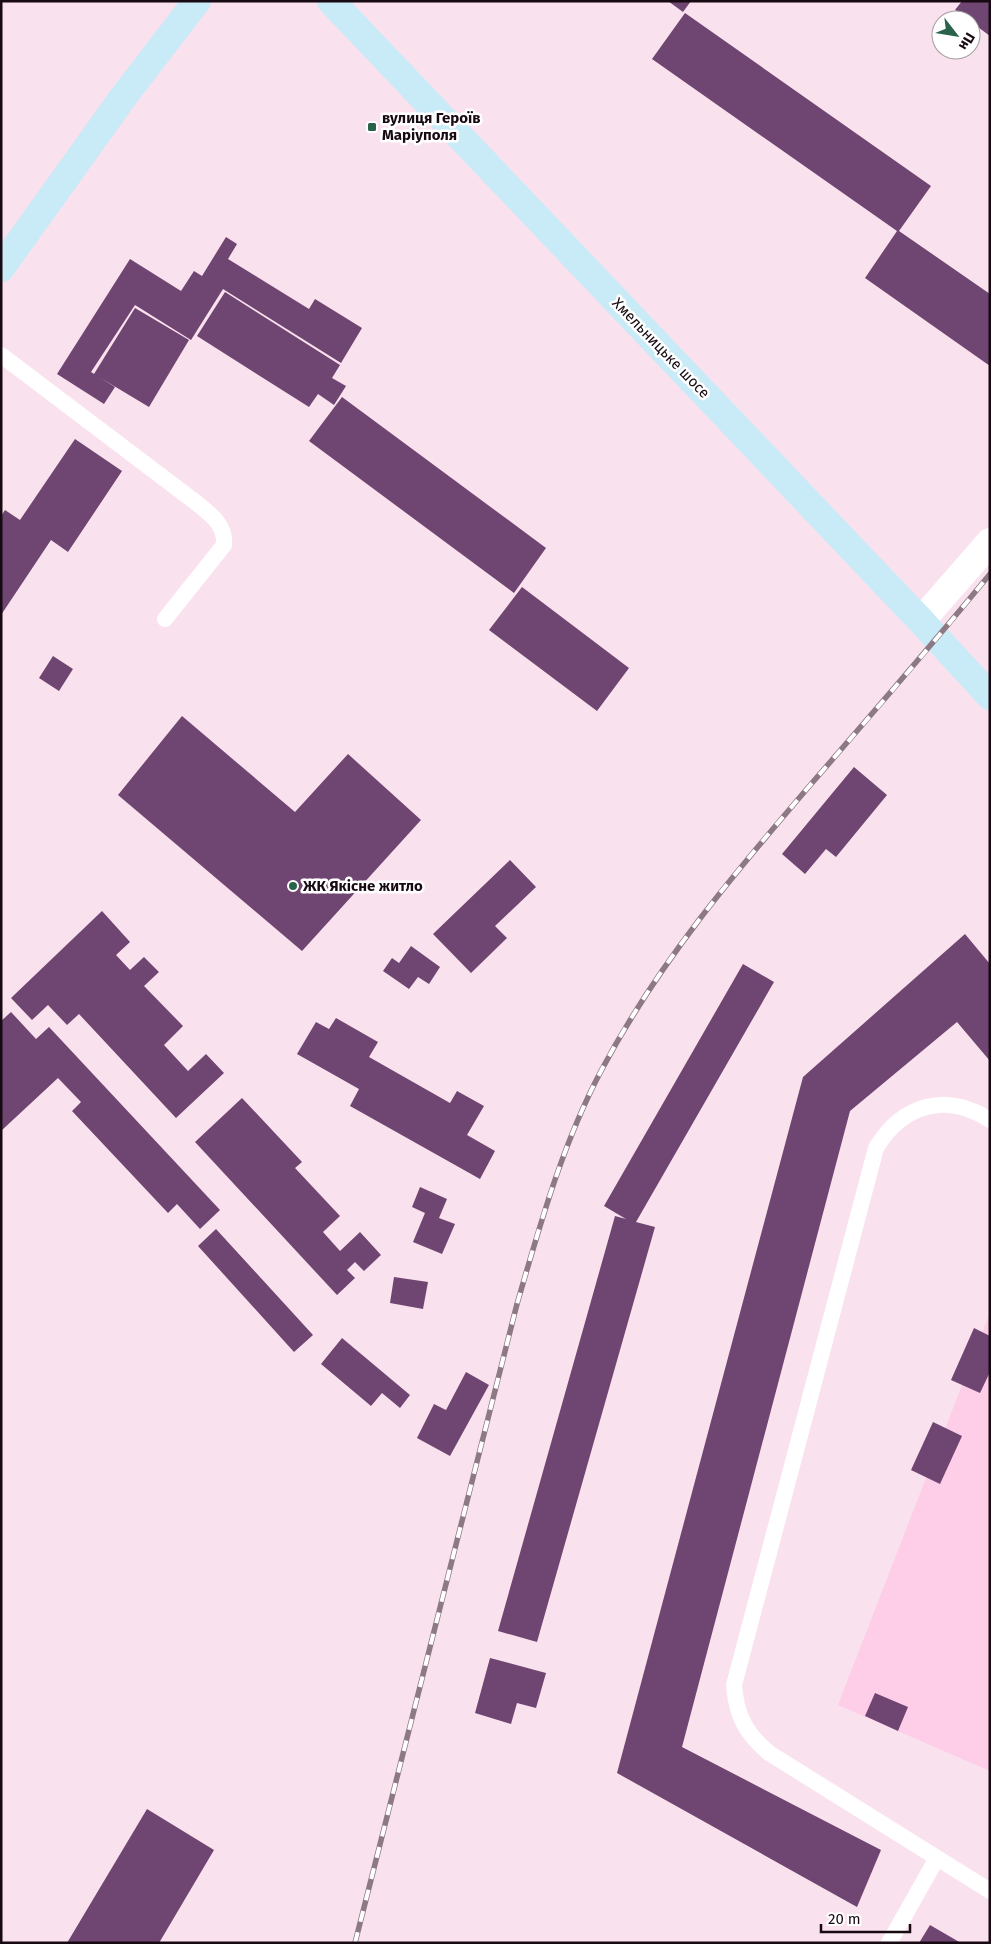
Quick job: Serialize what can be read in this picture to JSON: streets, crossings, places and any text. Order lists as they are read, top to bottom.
{
  "streets": {
    "street": ["Хмельницьке шосе"]
  },
  "places": {
    "transit": ["вулиця Героїв Маріуполя"],
    "other": ["ЖК Якісне житло"]
  },
  "scale_bar": "20 m",
  "north": "bottom right"
}
